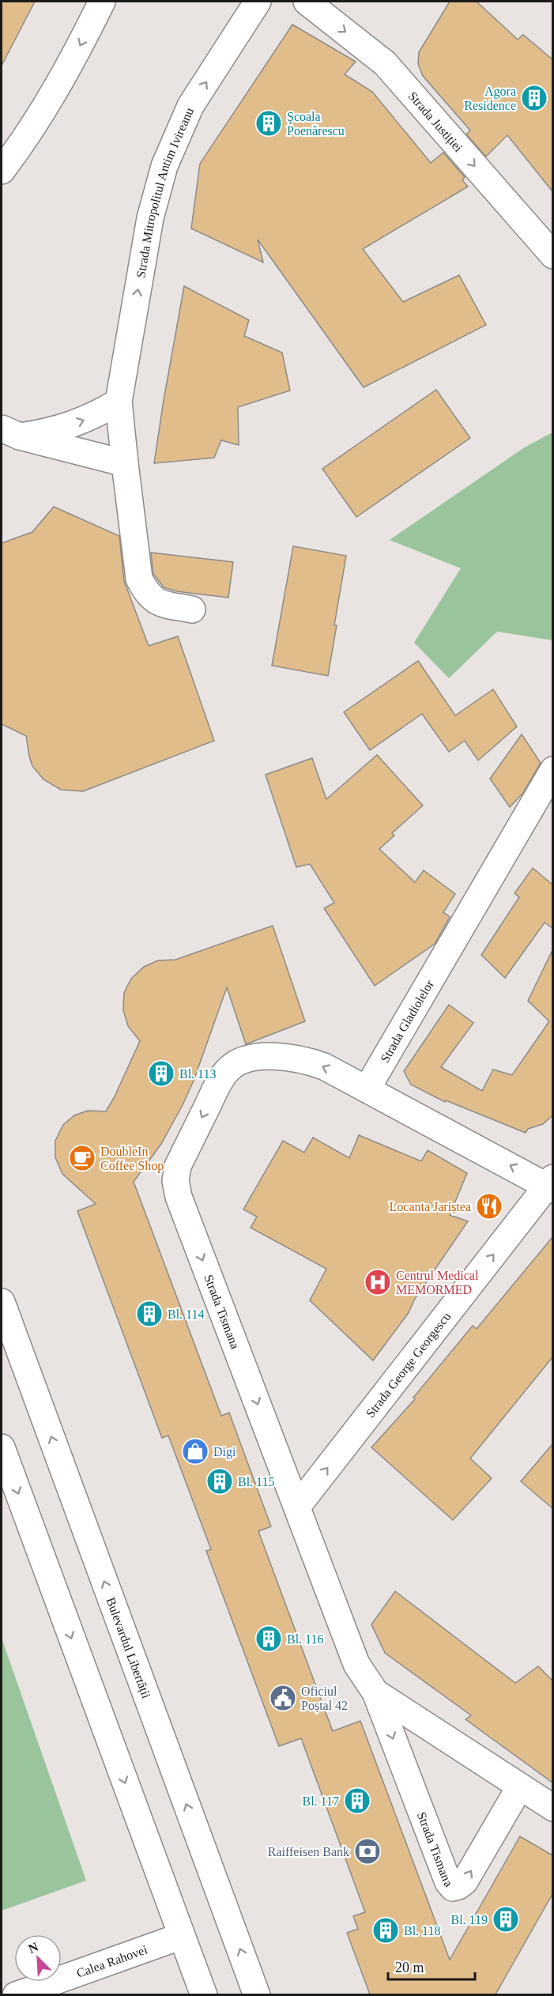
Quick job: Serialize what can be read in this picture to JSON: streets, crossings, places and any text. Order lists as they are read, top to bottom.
{
  "streets": {
    "street": [
      "Strada Justiției",
      "Strada Mitropolitul Antim Ivireanu",
      "Strada Gladiolelor",
      "Strada Tismana",
      "Strada George Georgescu",
      "Bulevardul Libertății",
      "Calea Rahovei"
    ]
  },
  "crossings": [
    ["Strada Gladiolelor", "Strada Tismana"],
    ["Strada Tismana", "Strada George Georgescu"]
  ],
  "one_way": ["Strada Justiției", "Strada George Georgescu"],
  "places": {
    "building": [
      "Agora Residence",
      "Şcoala Poenărescu",
      "Bl. 113",
      "Bl. 114",
      "Bl. 115",
      "Bl. 116",
      "Bl. 117",
      "Bl. 119",
      "Bl. 118"
    ],
    "cafe": ["DoubleIn Coffee Shop"],
    "restaurant": ["Locanta Jariștea"],
    "hospital": ["Centrul Medical MEMORMED"],
    "shop": ["Digi"],
    "public building": ["Oficiul Poștal 42"],
    "bank": ["Raiffeisen Bank"]
  },
  "scale_bar": "20 m",
  "north": "top left"
}
